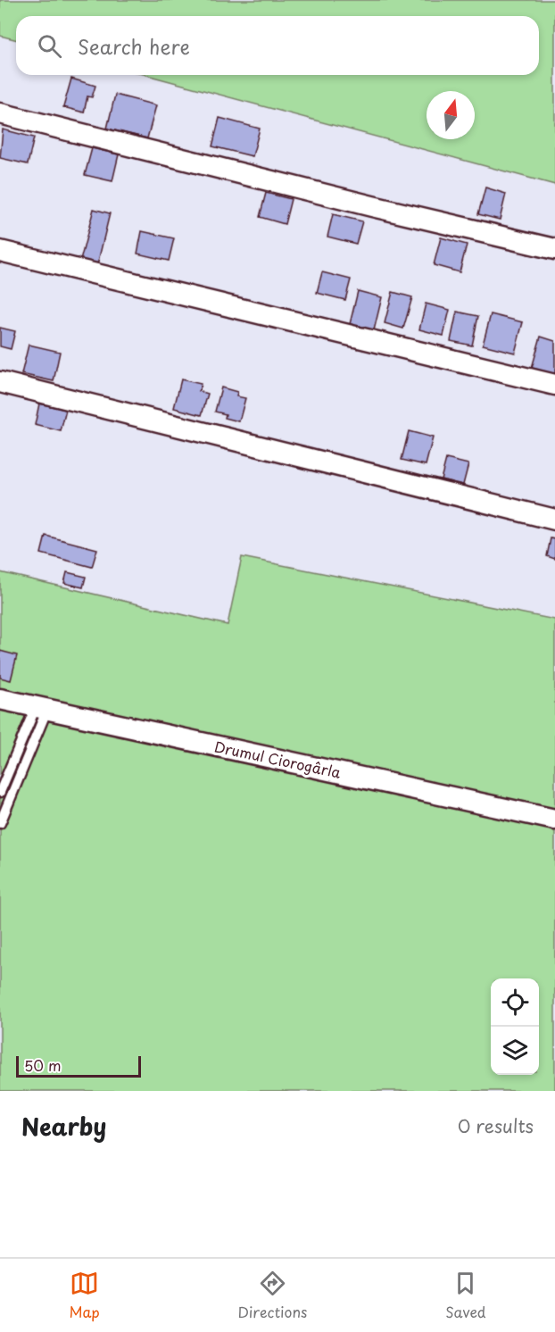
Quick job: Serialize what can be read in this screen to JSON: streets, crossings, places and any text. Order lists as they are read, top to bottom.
{
  "streets": {
    "street": ["Drumul Ciorogârla"]
  },
  "scale_bar": "50 m",
  "north": "top",
  "page": {
    "search": "Search here",
    "scale": "50 m",
    "heading": ["Nearby", "0 results"],
    "nav": ["Map", "Directions", "Saved"]
  }
}
